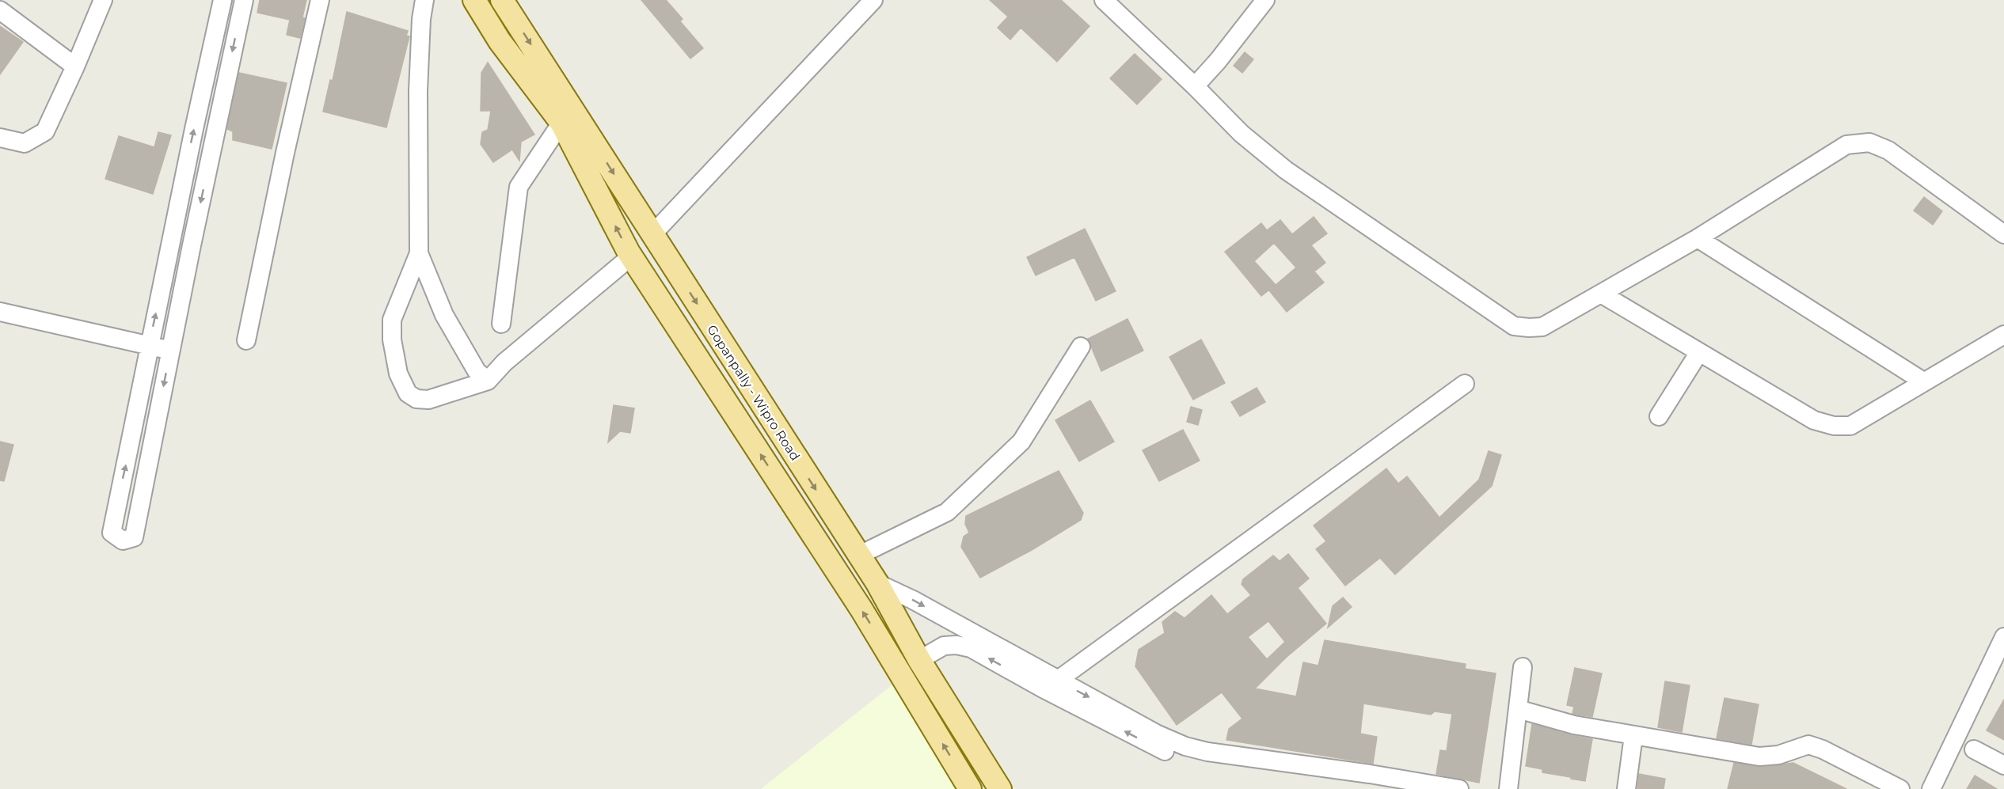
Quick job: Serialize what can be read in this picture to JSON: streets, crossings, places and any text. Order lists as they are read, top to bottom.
{
  "streets": {
    "main road": ["Gopanpally - Wipro Road"]
  }
}
